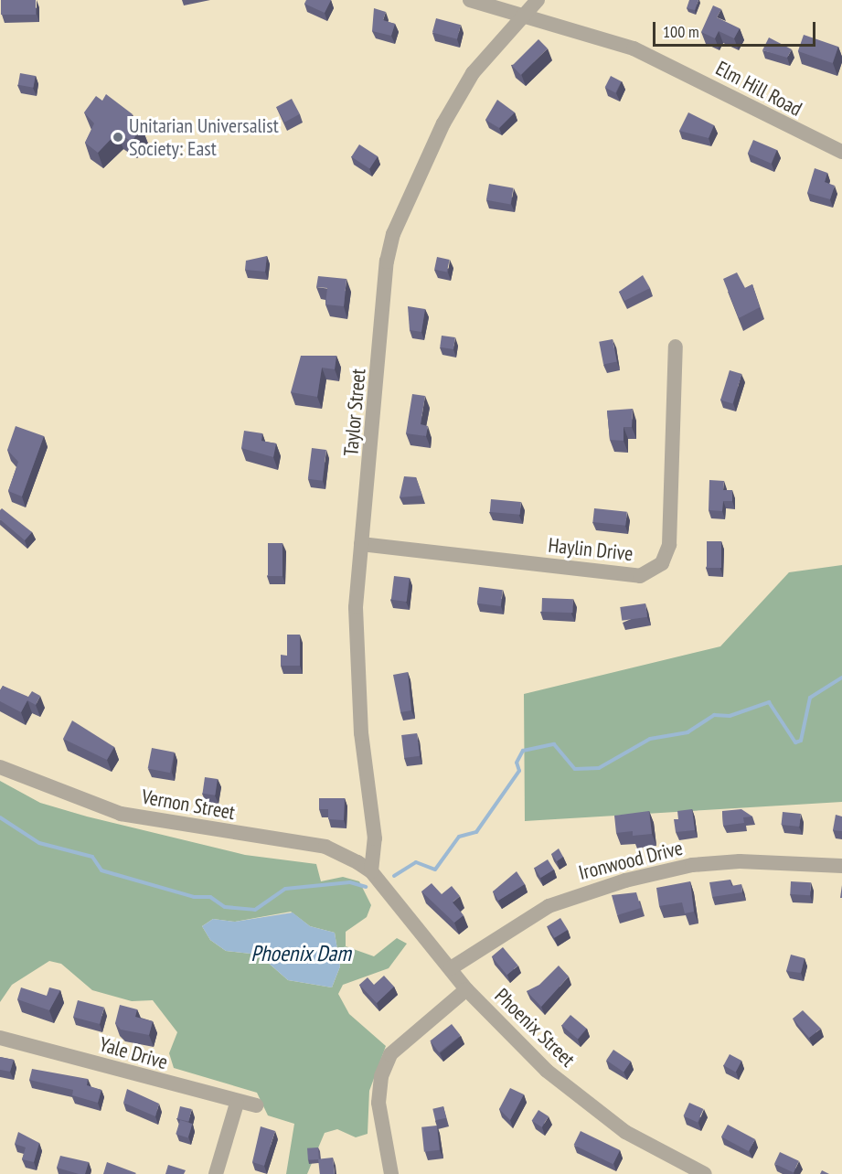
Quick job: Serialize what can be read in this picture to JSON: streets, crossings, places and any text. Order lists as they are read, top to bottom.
{
  "streets": {
    "street": [
      "Elm Hill Road",
      "Taylor Street",
      "Haylin Drive",
      "Vernon Street",
      "Ironwood Drive",
      "Phoenix Street",
      "Yale Drive"
    ]
  },
  "crossings": [
    ["Elm Hill Road", "Taylor Street"],
    ["Taylor Street", "Haylin Drive"],
    ["Taylor Street", "Vernon Street"],
    ["Taylor Street", "Phoenix Street"],
    ["Vernon Street", "Phoenix Street"],
    ["Ironwood Drive", "Phoenix Street"]
  ],
  "water": ["Phoenix Dam"],
  "places": ["Unitarian Universalist Society: East"],
  "scale_bar": "100 m"
}
